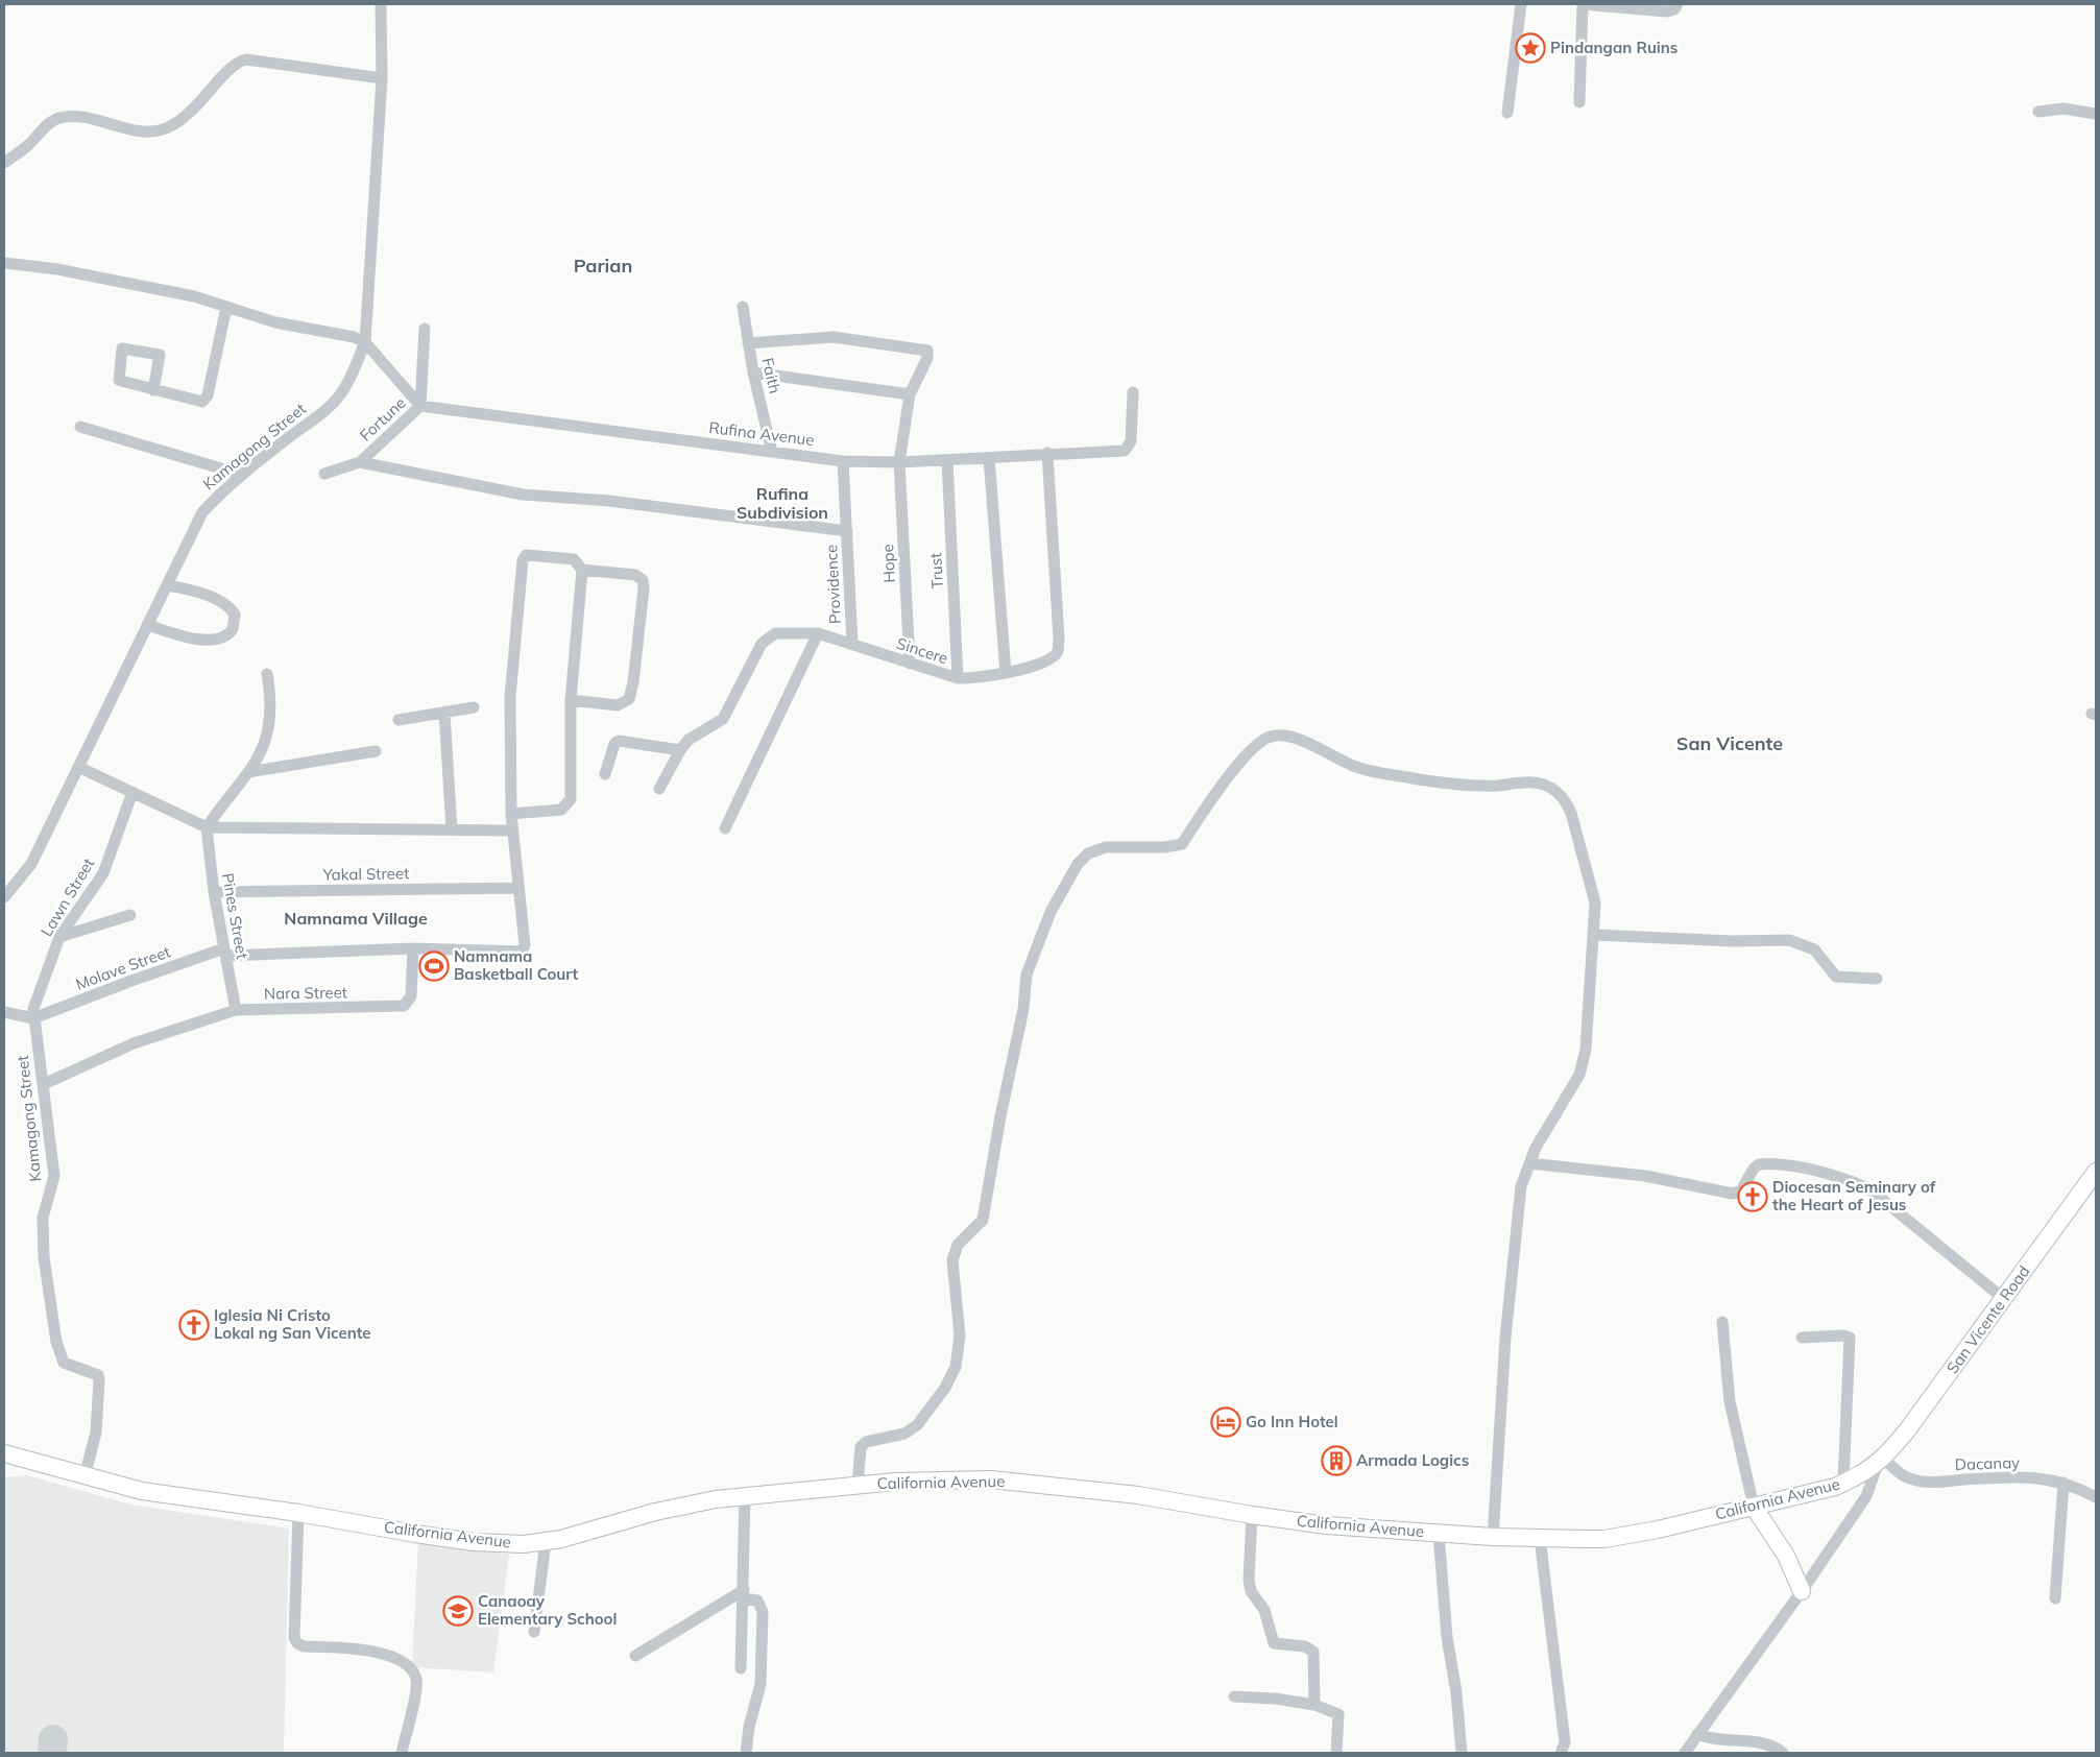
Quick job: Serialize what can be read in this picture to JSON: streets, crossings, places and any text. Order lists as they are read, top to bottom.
{
  "streets": {
    "street": [
      "Faith",
      "Fortune",
      "Rufina Avenue",
      "Kamagong Street",
      "Hope",
      "Trust",
      "Providence",
      "Sincere",
      "Yakal Street",
      "Lawn Street",
      "Pines Street",
      "Molave Street",
      "Nara Street",
      "San Vicente Road",
      "Dacanay",
      "California Avenue"
    ]
  },
  "crossings": [
    ["Faith", "Rufina Avenue"],
    ["Faith", "Hope"],
    ["Fortune", "Rufina Avenue"],
    ["Rufina Avenue", "Hope"],
    ["Rufina Avenue", "Trust"],
    ["Rufina Avenue", "Providence"],
    ["Rufina Avenue", "Sincere"],
    ["Kamagong Street", "Lawn Street"],
    ["Kamagong Street", "Molave Street"],
    ["Kamagong Street", "Nara Street"],
    ["Kamagong Street", "California Avenue"],
    ["Hope", "Sincere"],
    ["Trust", "Sincere"],
    ["Providence", "Sincere"],
    ["Yakal Street", "Pines Street"],
    ["Lawn Street", "Molave Street"],
    ["Pines Street", "Molave Street"],
    ["Pines Street", "Nara Street"],
    ["Molave Street", "Nara Street"],
    ["San Vicente Road", "Dacanay"],
    ["San Vicente Road", "California Avenue"],
    ["Dacanay", "California Avenue"]
  ],
  "districts": [
    "Parian",
    "Rufina Subdivision",
    "San Vicente",
    "Namnama Village"
  ],
  "places": {
    "place": ["Pindangan Ruins"],
    "sports": ["Namnama Basketball Court"],
    "church": ["Diocesan Seminary of the Heart of Jesus", "Iglesia Ni Cristo Lokal ng San Vicente"],
    "hotel": ["Go Inn Hotel"],
    "building": ["Armada Logics"],
    "school or university": ["Canaoay Elementary School"]
  }
}
